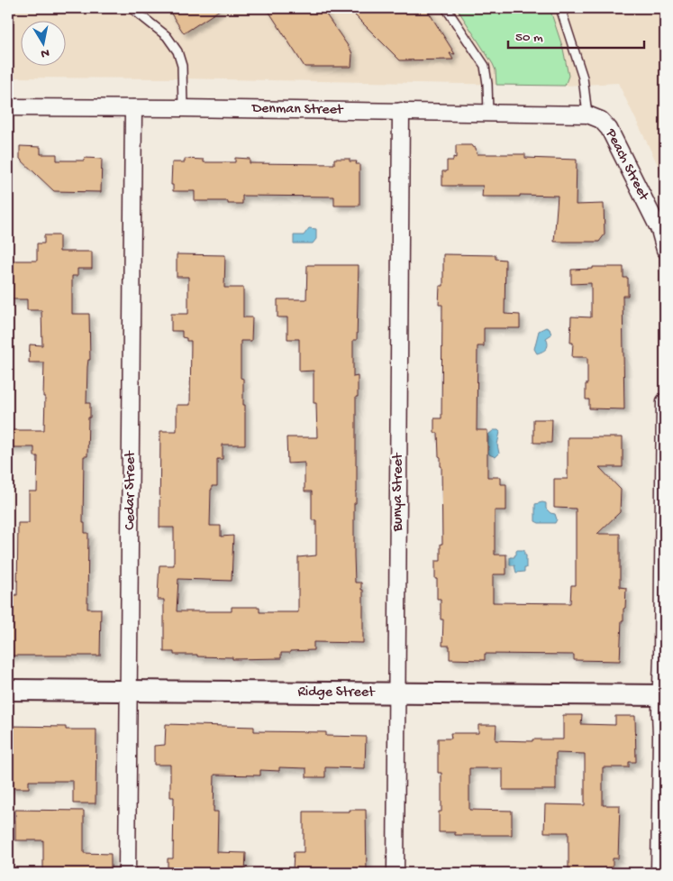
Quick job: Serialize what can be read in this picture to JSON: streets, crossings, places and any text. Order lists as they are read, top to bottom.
{
  "streets": {
    "street": [
      "Denman Street",
      "Peach Street",
      "Cedar Street",
      "Bunya Street",
      "Ridge Street"
    ]
  },
  "crossings": [
    ["Denman Street", "Peach Street"],
    ["Denman Street", "Cedar Street"],
    ["Denman Street", "Bunya Street"],
    ["Cedar Street", "Ridge Street"],
    ["Bunya Street", "Ridge Street"]
  ],
  "scale_bar": "50 m",
  "north": "bottom"
}
